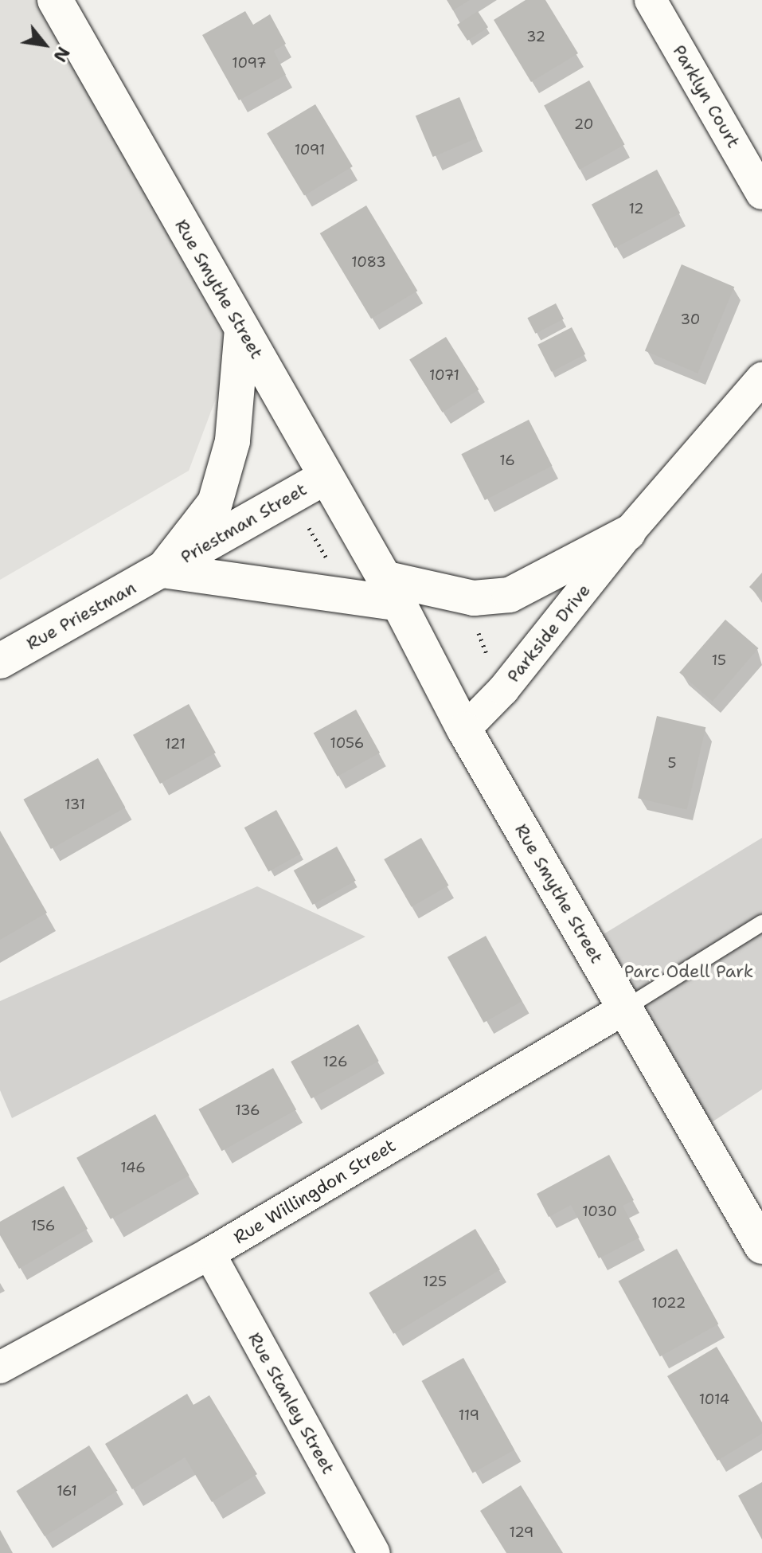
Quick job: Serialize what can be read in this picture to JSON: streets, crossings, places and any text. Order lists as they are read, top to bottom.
{
  "streets": {
    "main road": ["Rue Smythe Street", "Priestman Street", "Rue Priestman"],
    "street": [
      "Parklyn Court",
      "Parkside Drive",
      "Rue Willingdon Street",
      "Rue Stanley Street"
    ]
  },
  "crossings": [
    ["Rue Smythe Street", "Priestman Street"],
    ["Rue Smythe Street", "Parkside Drive"],
    ["Rue Smythe Street", "Rue Willingdon Street"],
    ["Priestman Street", "Rue Priestman"],
    ["Rue Willingdon Street", "Rue Stanley Street"]
  ],
  "parks": ["Parc Odell Park"],
  "house_numbers": [
    "32",
    "1097",
    "20",
    "1091",
    "12",
    "1083",
    "30",
    "1071",
    "16",
    "15",
    "1056",
    "121",
    "5",
    "131",
    "126",
    "136",
    "146",
    "1030",
    "156",
    "125",
    "1022",
    "1014",
    "119",
    "161",
    "129"
  ],
  "north": "bottom right"
}
